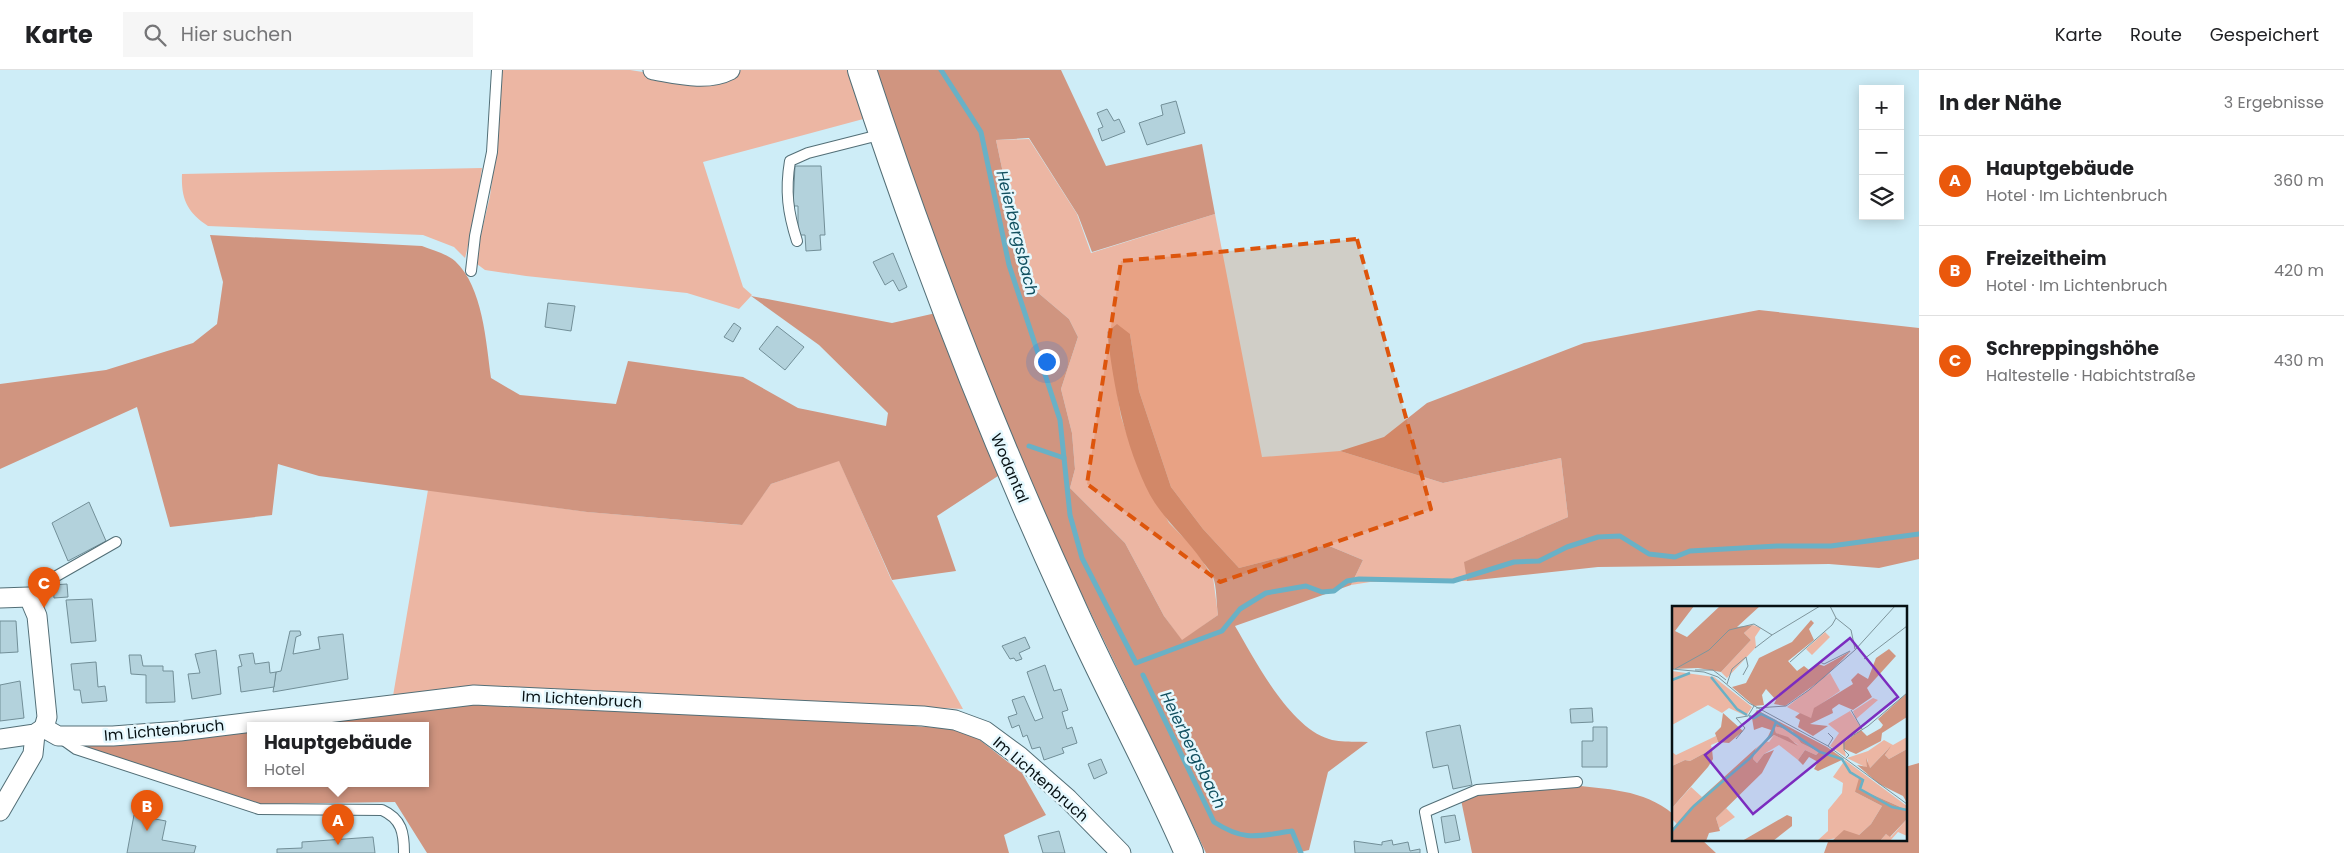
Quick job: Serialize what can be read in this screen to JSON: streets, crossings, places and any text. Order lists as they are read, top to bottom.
{
  "streets": {
    "main road": ["Wodantal"],
    "street": ["Im Lichtenbruch"]
  },
  "water": ["Heierbergsbach"],
  "page": {
    "header": "Karte",
    "search": "Hier suchen",
    "nav": ["Karte", "Route", "Gespeichert"],
    "heading": ["In der Nähe", "3 Ergebnisse"],
    "map_buttons": ["+", "−"],
    "list": [
      {
        "mark": "A",
        "name": "Hauptgebäude",
        "note": "Hotel · Im Lichtenbruch",
        "value": "360 m"
      },
      {
        "mark": "B",
        "name": "Freizeitheim",
        "note": "Hotel · Im Lichtenbruch",
        "value": "420 m"
      },
      {
        "mark": "C",
        "name": "Schreppingshöhe",
        "note": "Haltestelle · Habichtstraße",
        "value": "430 m"
      }
    ],
    "pins": ["C", "B", "A"],
    "popup": ["Hauptgebäude", "Hotel"]
  }
}
